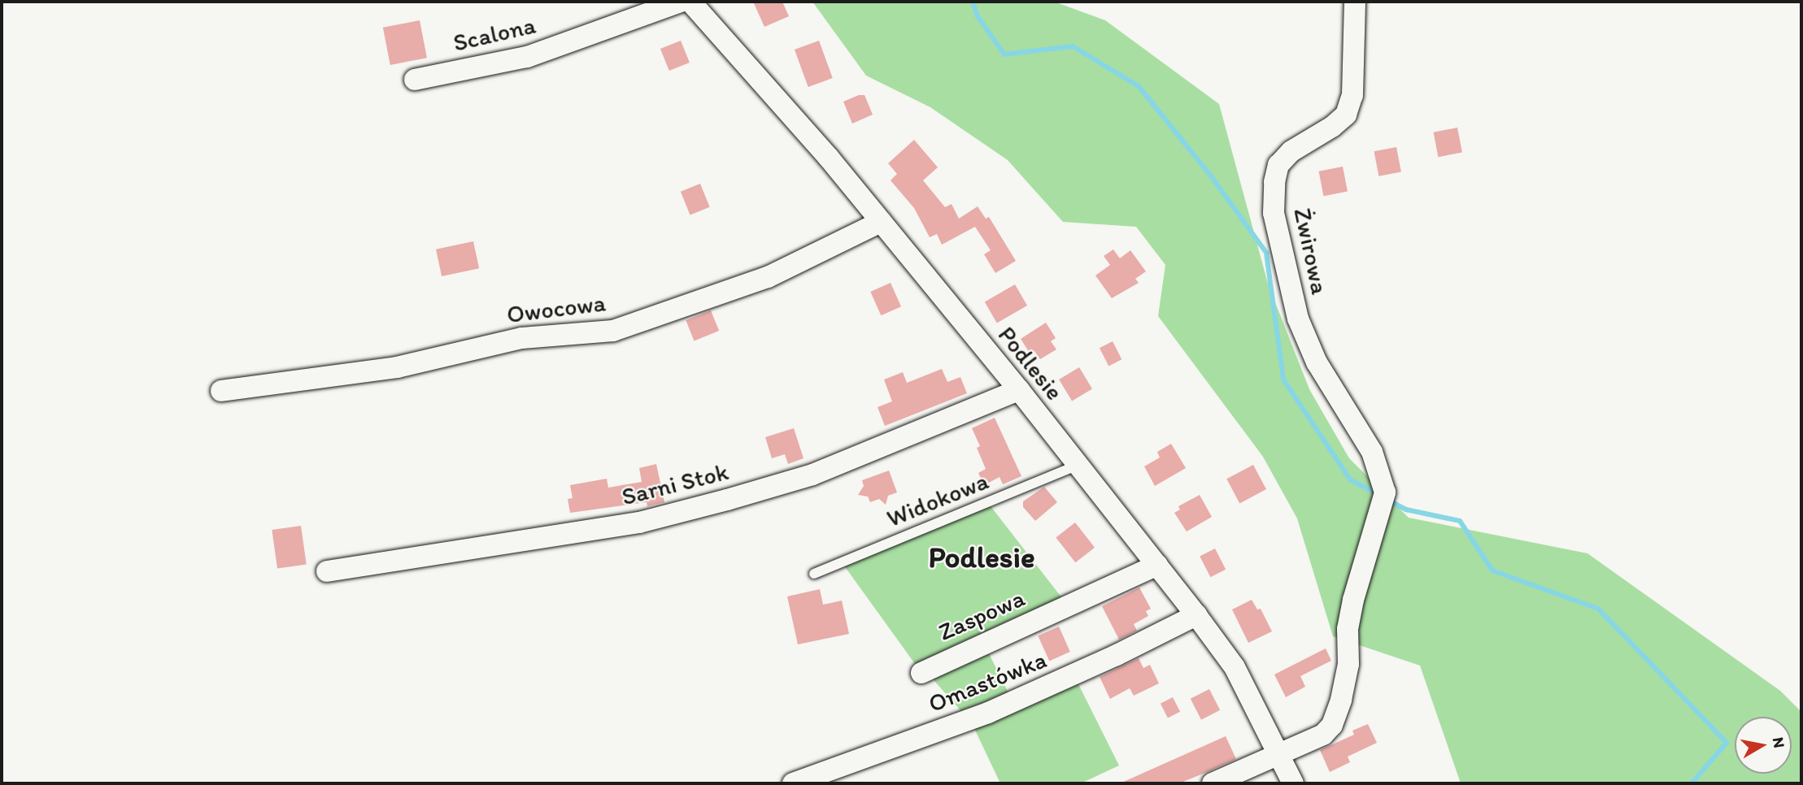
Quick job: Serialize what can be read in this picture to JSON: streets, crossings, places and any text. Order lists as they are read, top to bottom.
{
  "streets": {
    "street": [
      "Scalona",
      "Żwirowa",
      "Owocowa",
      "Podlesie",
      "Sarni Stok",
      "Zaspowa",
      "Omastówka"
    ],
    "lane": ["Widokowa"]
  },
  "crossings": [
    ["Żwirowa", "Podlesie"],
    ["Owocowa", "Podlesie"],
    ["Podlesie", "Sarni Stok"],
    ["Podlesie", "Widokowa"],
    ["Podlesie", "Zaspowa"],
    ["Podlesie", "Omastówka"]
  ],
  "districts": ["Podlesie"],
  "north": "right"
}
